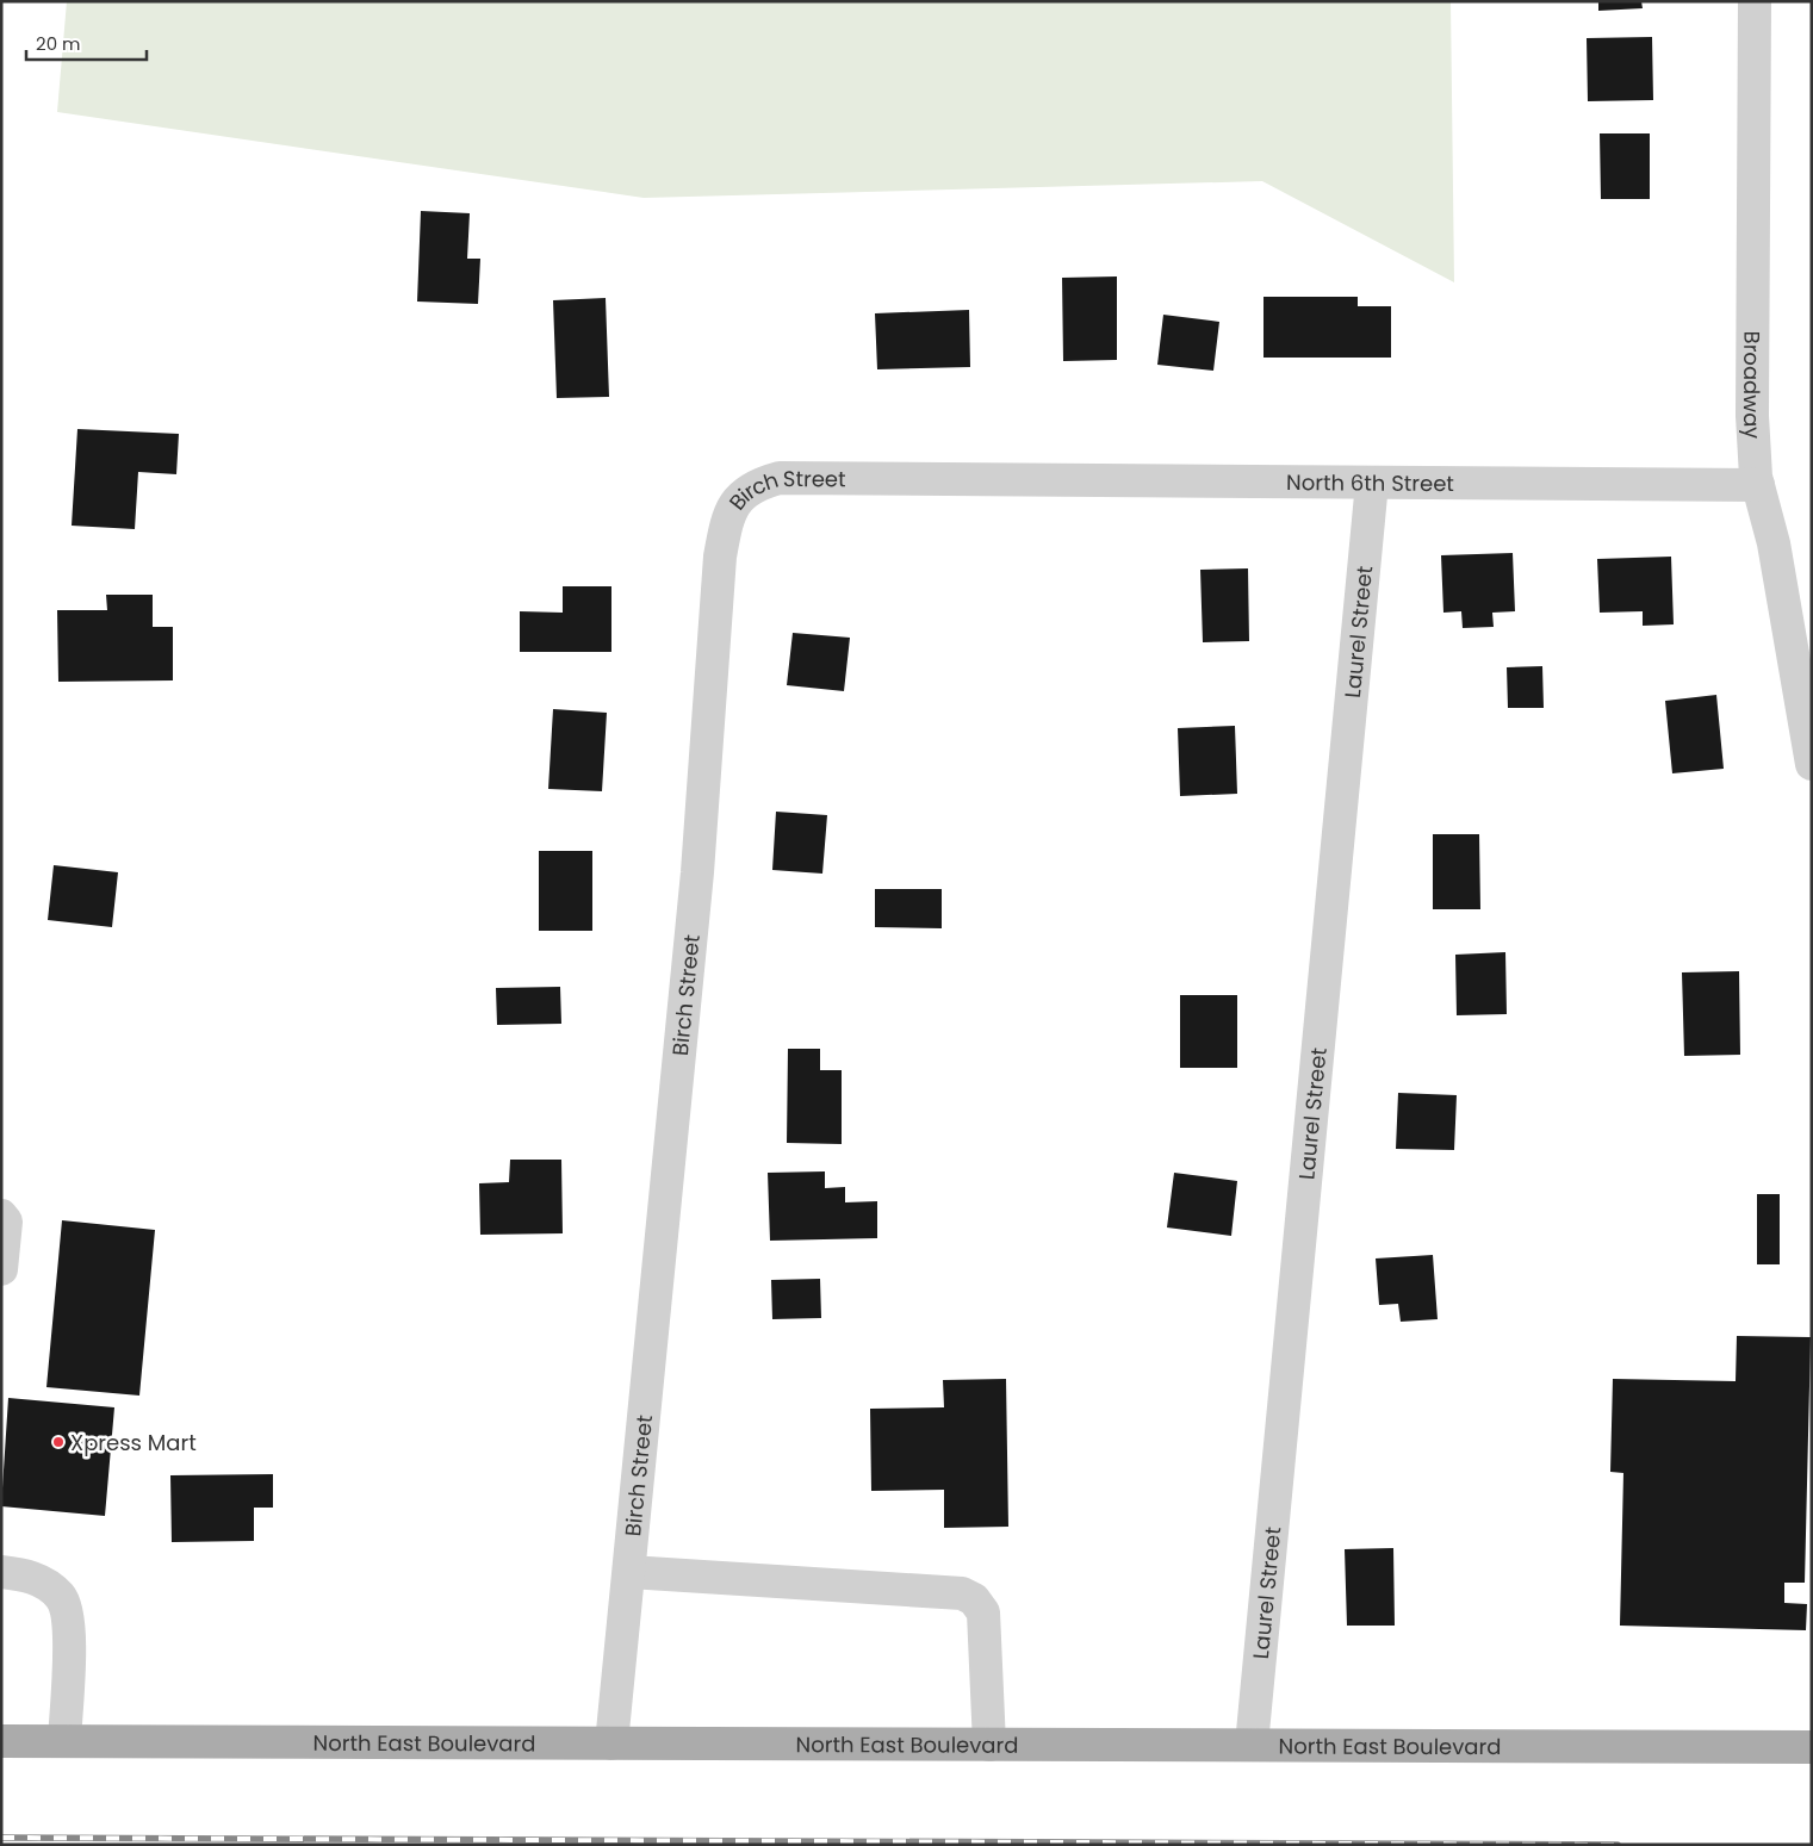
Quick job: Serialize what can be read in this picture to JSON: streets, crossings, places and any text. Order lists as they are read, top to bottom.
{
  "streets": {
    "main road": ["North East Boulevard"],
    "street": [
      "Broadway",
      "North 6th Street",
      "Birch Street",
      "Laurel Street"
    ]
  },
  "crossings": [
    ["Broadway", "North 6th Street"],
    ["North 6th Street", "Birch Street"],
    ["North 6th Street", "Laurel Street"],
    ["Birch Street", "North East Boulevard"],
    ["Laurel Street", "North East Boulevard"]
  ],
  "places": ["Xpress Mart"],
  "scale_bar": "20 m"
}
